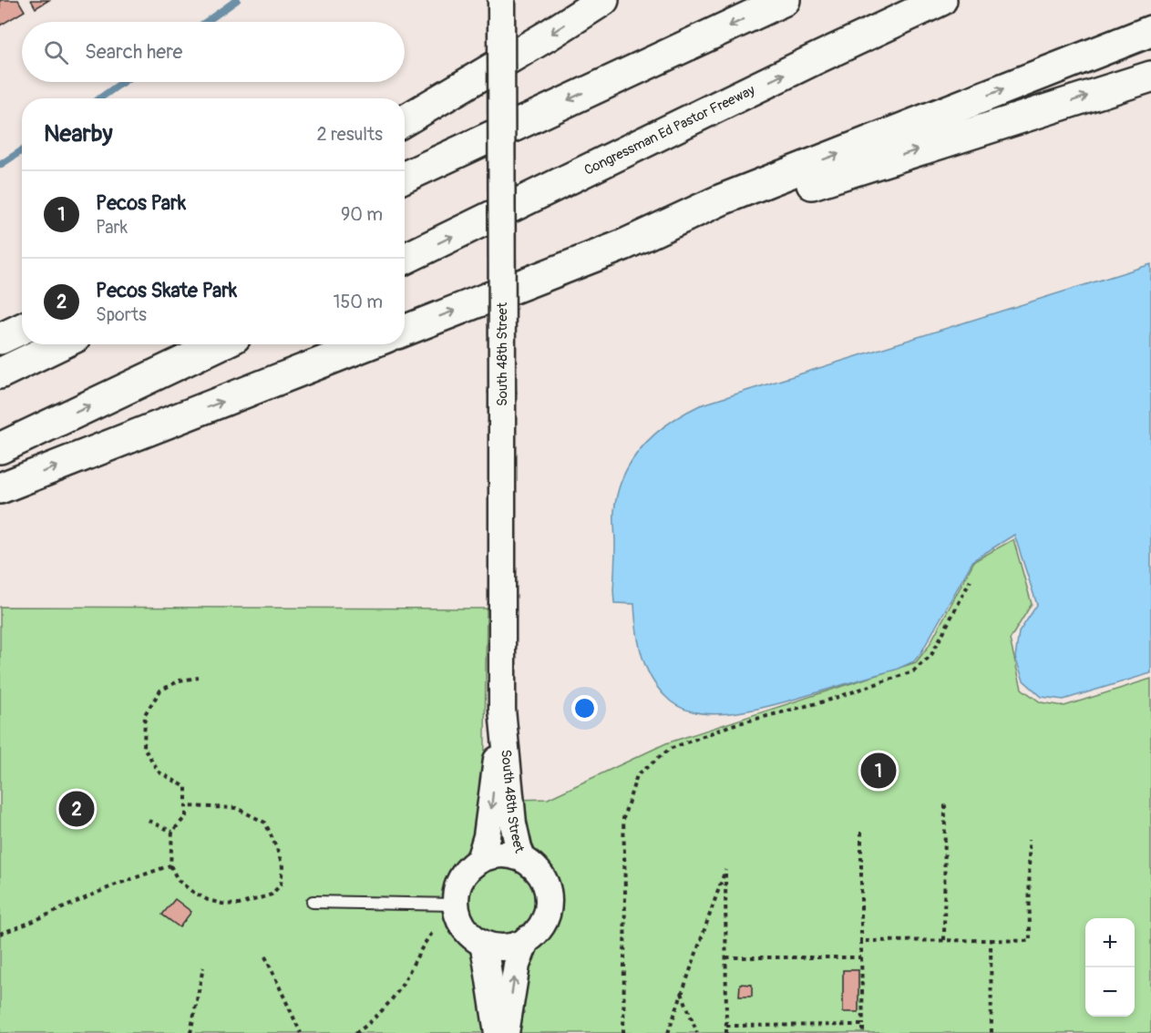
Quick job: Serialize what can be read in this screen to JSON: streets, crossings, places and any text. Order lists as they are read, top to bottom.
{
  "streets": {
    "highway": ["Congressman Ed Pastor Freeway"],
    "street": ["South 48th Street"]
  },
  "page": {
    "search": "Search here",
    "heading": ["Nearby", "2 results"],
    "list": [
      {
        "mark": "1",
        "name": "Pecos Park",
        "note": "Park",
        "value": "90 m"
      },
      {
        "mark": "2",
        "name": "Pecos Skate Park",
        "note": "Sports",
        "value": "150 m"
      }
    ],
    "pins": ["1", "2"],
    "map_buttons": ["+", "−"]
  }
}
